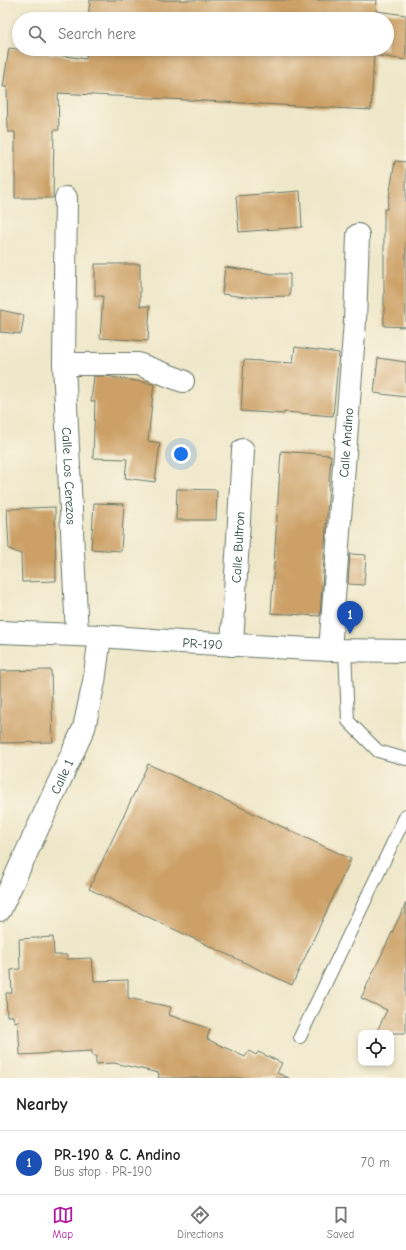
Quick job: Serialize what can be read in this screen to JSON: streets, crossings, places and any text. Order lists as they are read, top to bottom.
{
  "streets": {
    "street": [
      "Calle Andino",
      "Calle Los Cerezos",
      "Calle Bultron",
      "PR-190",
      "Calle 1"
    ]
  },
  "crossings": [
    ["Calle Andino", "PR-190"],
    ["Calle Los Cerezos", "PR-190"],
    ["Calle Bultron", "PR-190"],
    ["PR-190", "Calle 1"]
  ],
  "page": {
    "search": "Search here",
    "pins": "1",
    "heading": "Nearby",
    "list": [
      {
        "mark": "1",
        "name": "PR-190 & C. Andino",
        "note": "Bus stop · PR-190",
        "value": "70 m"
      }
    ],
    "nav": ["Map", "Directions", "Saved"]
  }
}
